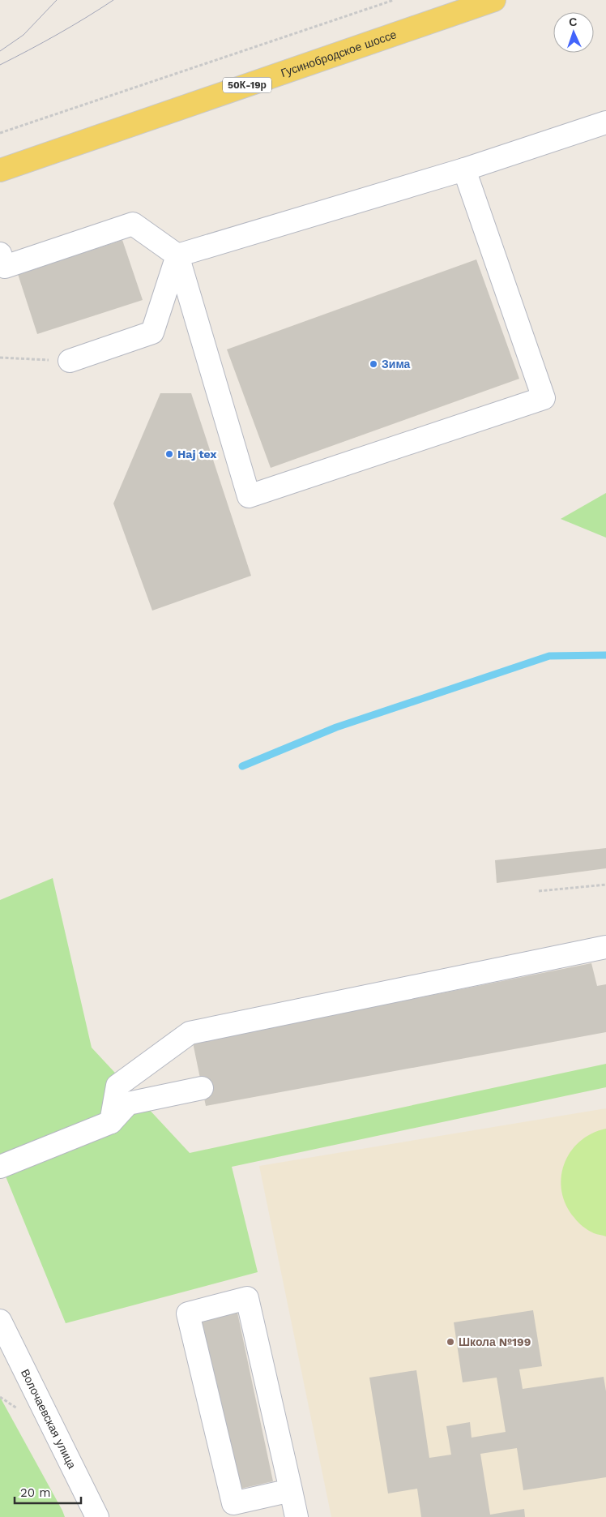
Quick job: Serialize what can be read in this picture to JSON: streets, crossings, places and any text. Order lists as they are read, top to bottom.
{
  "streets": {
    "main road": ["Гусинобродское шоссе", "50К-19р"],
    "street": ["Волочаевская улица"]
  },
  "places": ["Зима", "Haj tex", "Школа №199"],
  "scale_bar": "20 m",
  "north": "top"
}
